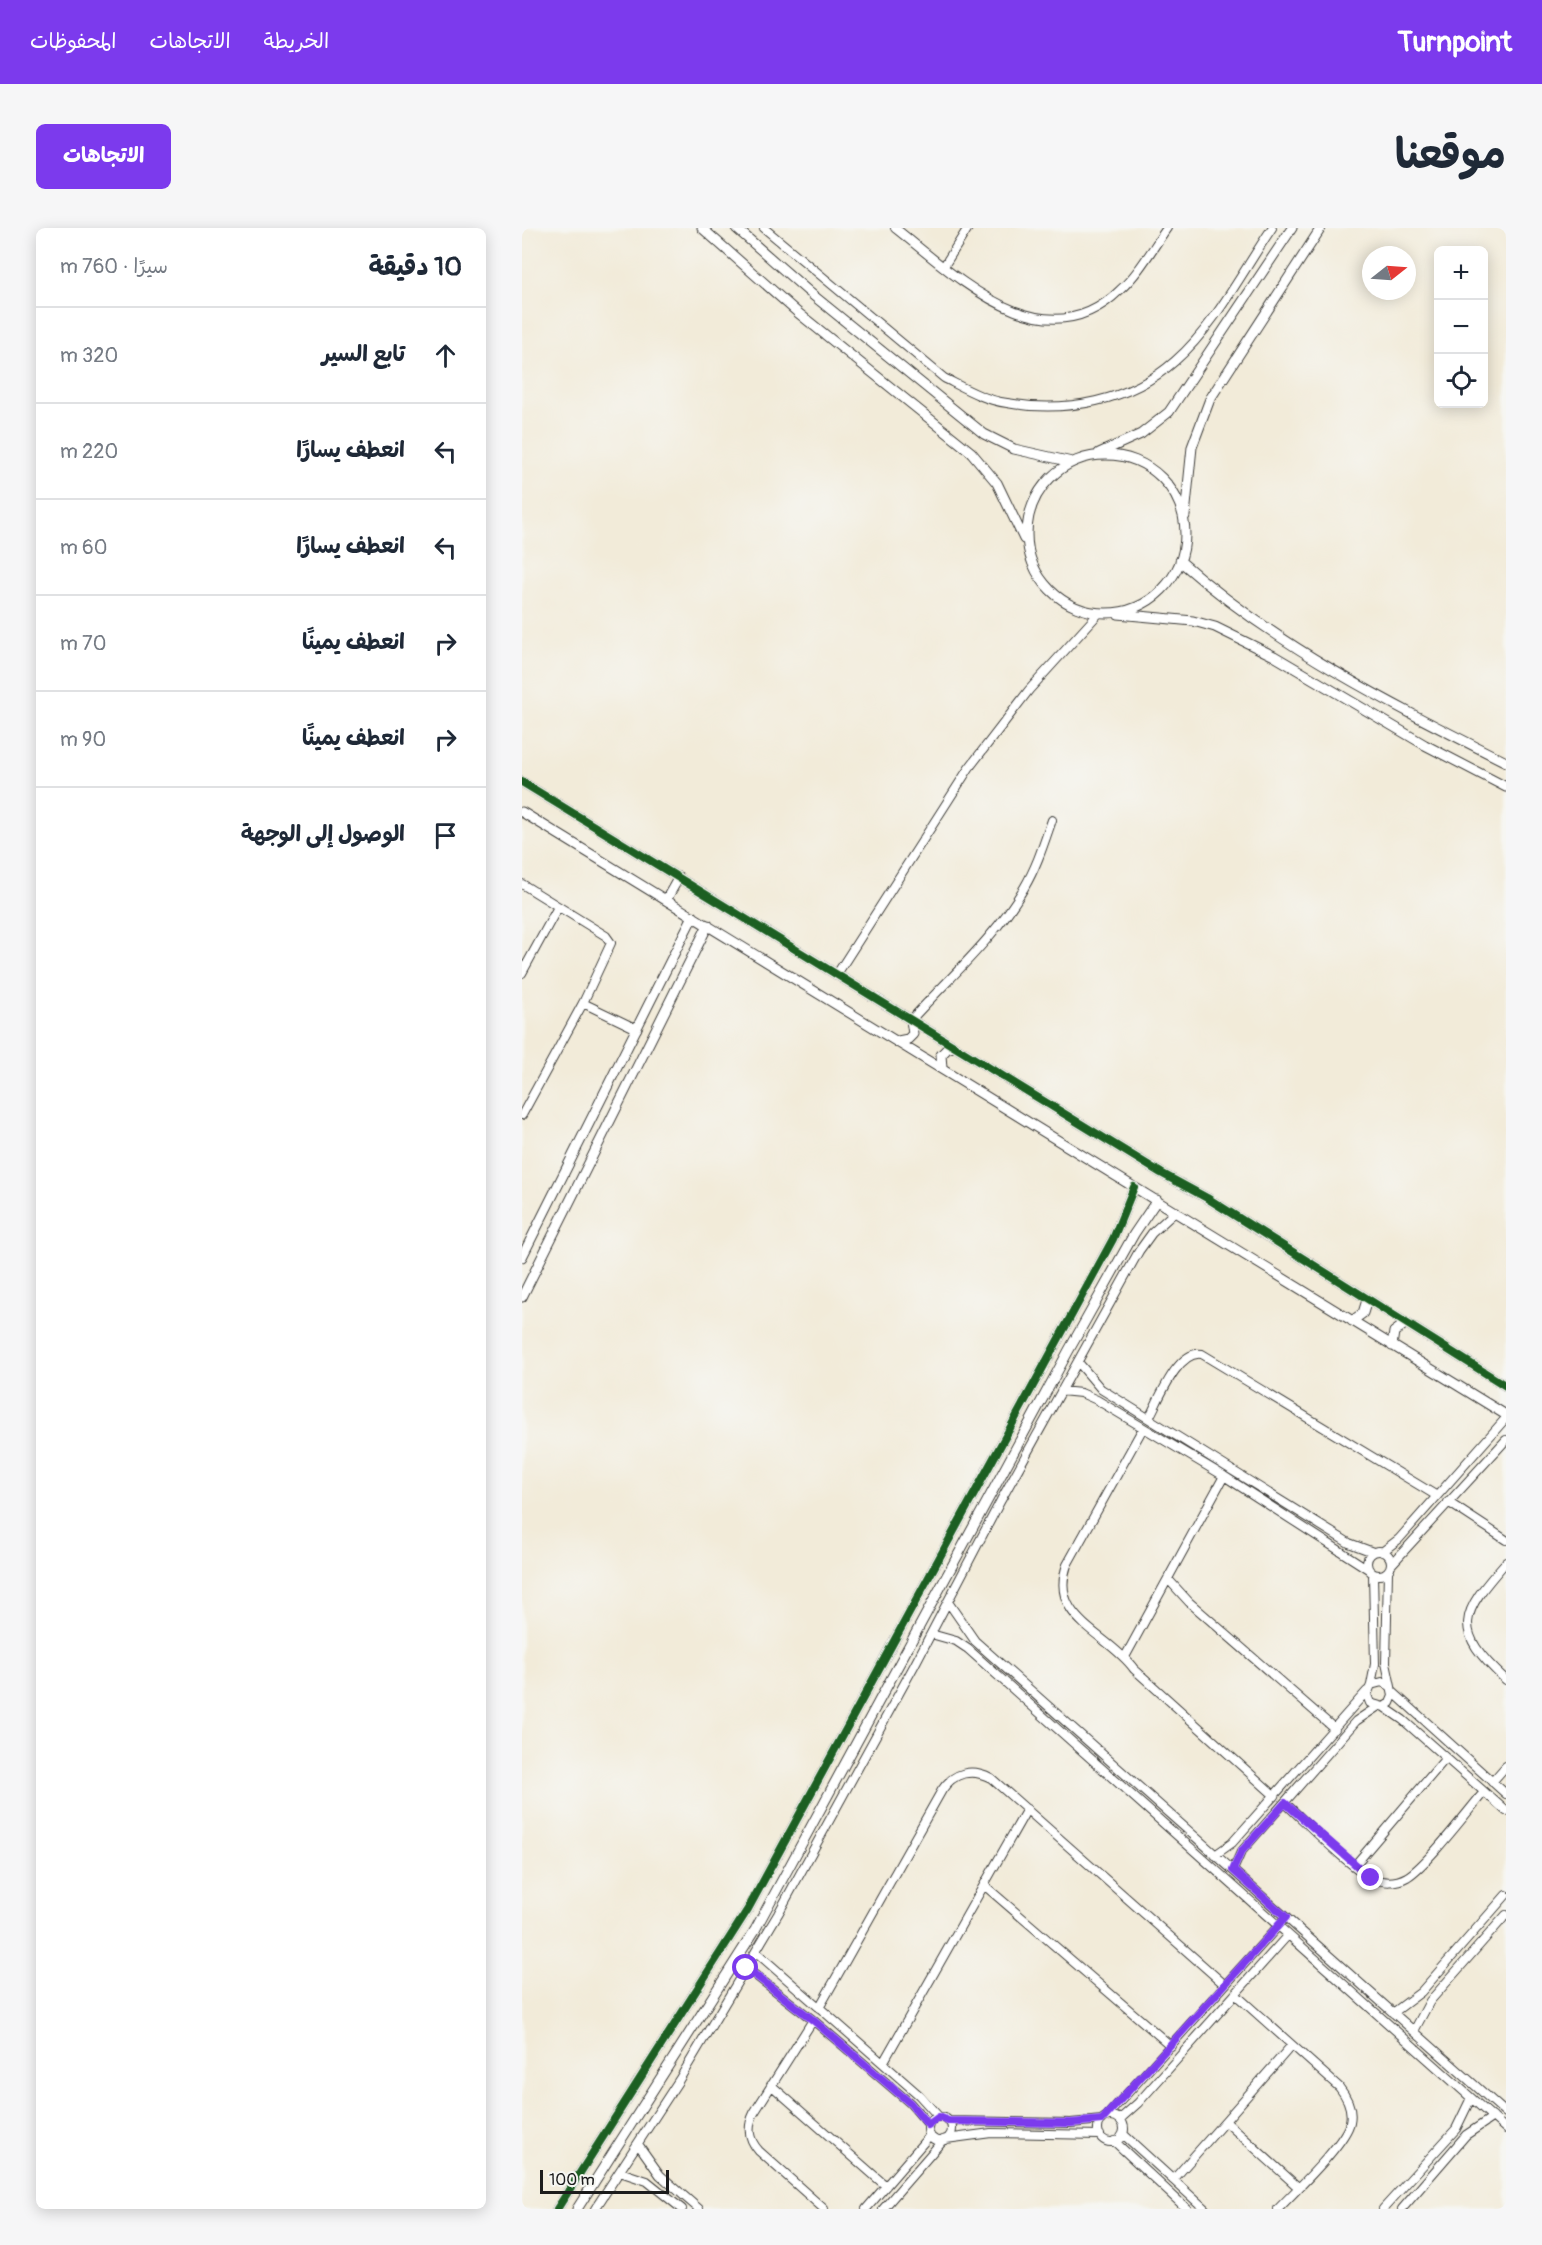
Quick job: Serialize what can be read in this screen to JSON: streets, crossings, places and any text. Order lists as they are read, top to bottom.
{
  "scale_bar": "100 m",
  "north": "right",
  "page": {
    "header": "Turnpoint",
    "nav": ["الخريطة", "الاتجاهات", "المحفوظات"],
    "title": "موقعنا",
    "buttons": "الاتجاهات",
    "heading": ["10 دقيقة", "سيرًا · 760 m"],
    "map_buttons": ["+", "−"],
    "list": [
      ["تابع السير", "320 m"],
      ["انعطف يسارًا", "220 m"],
      ["انعطف يسارًا", "60 m"],
      ["انعطف يمينًا", "70 m"],
      ["انعطف يمينًا", "90 m"],
      "الوصول إلى الوجهة"
    ],
    "scale": "100 m"
  }
}
